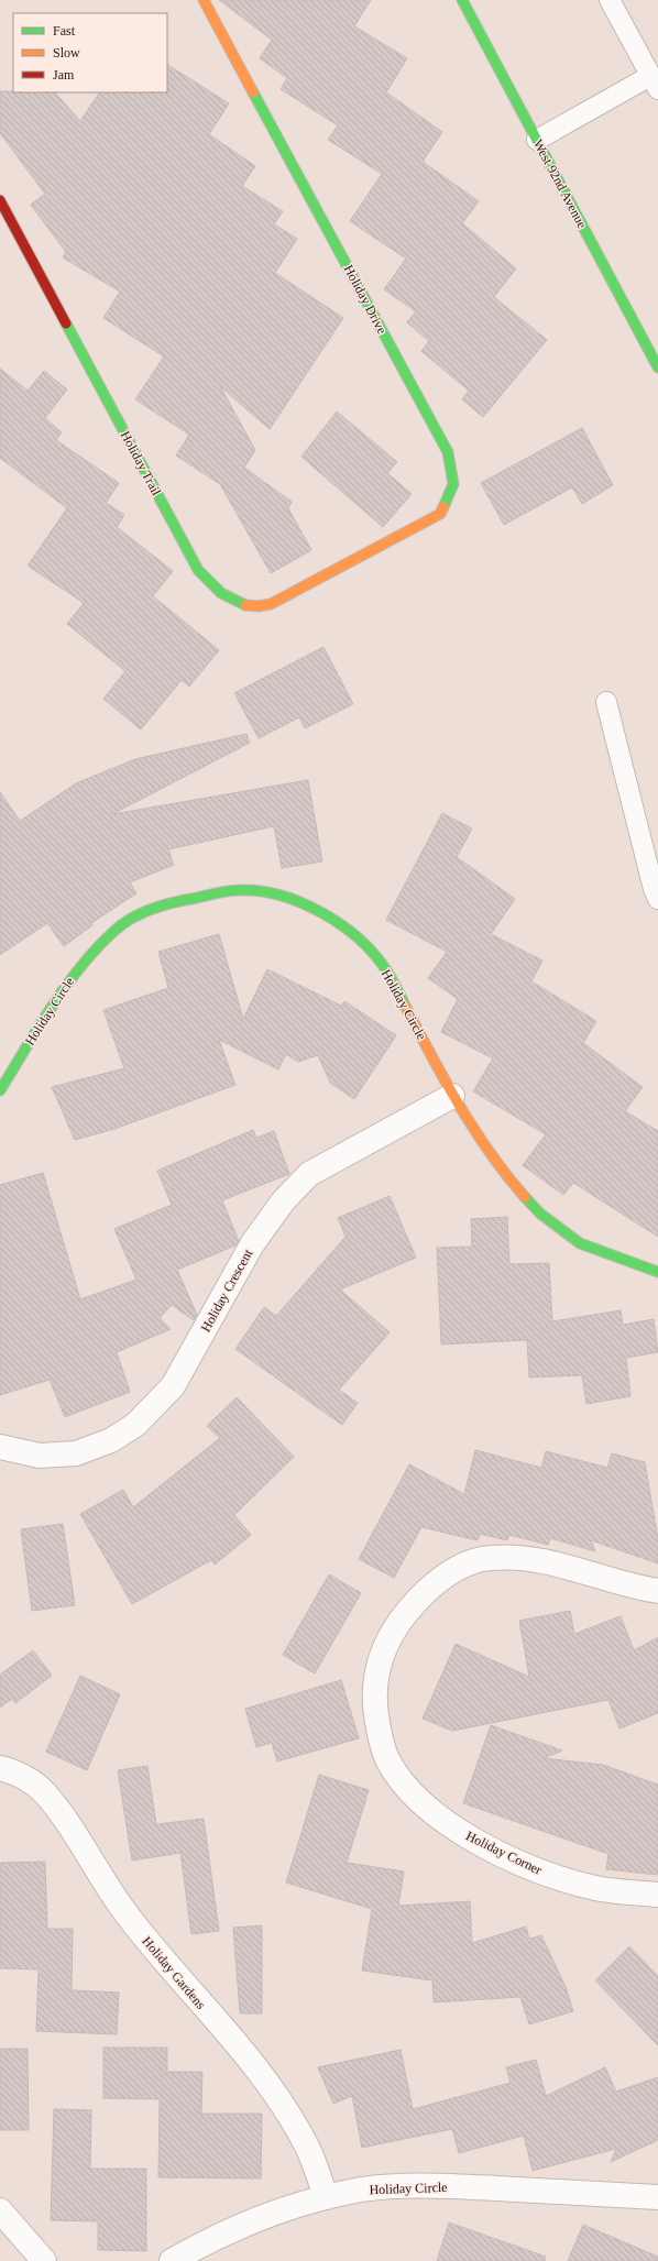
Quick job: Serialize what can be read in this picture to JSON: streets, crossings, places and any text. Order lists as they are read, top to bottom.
{
  "streets": {
    "street": [
      "West 92nd Avenue",
      "Holiday Drive",
      "Holiday Trail",
      "Holiday Circle",
      "Holiday Crescent",
      "Holiday Corner",
      "Holiday Gardens"
    ]
  },
  "crossings": [
    ["Holiday Drive", "Holiday Trail"],
    ["Holiday Circle", "Holiday Crescent"],
    ["Holiday Circle", "Holiday Gardens"]
  ],
  "legend": ["Fast", "Slow", "Jam"]
}
